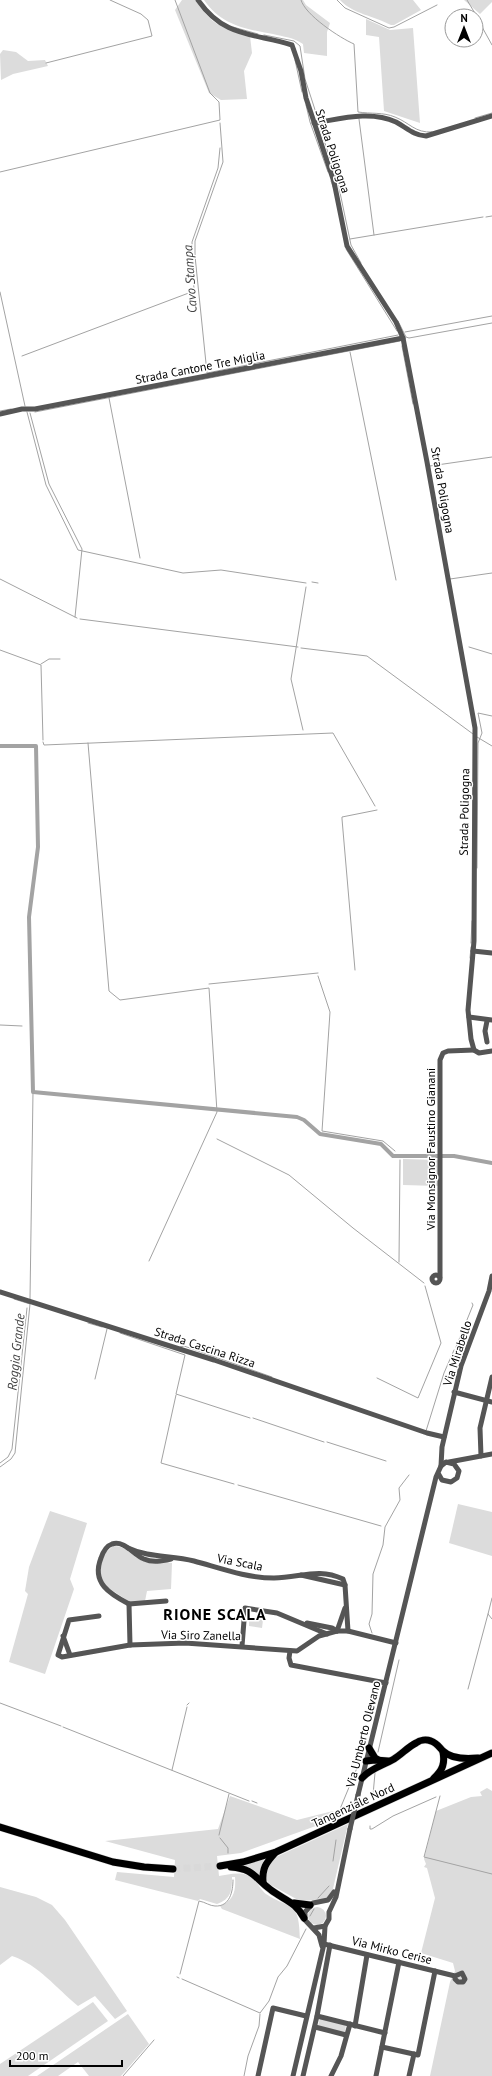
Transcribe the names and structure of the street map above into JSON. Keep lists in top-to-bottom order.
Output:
{
  "streets": {
    "highway": ["Tangenziale Nord"],
    "street": [
      "Strada Poligogna",
      "Strada Cantone Tre Miglia",
      "Via Monsignor Faustino Gianani",
      "Strada Cascina Rizza",
      "Via Mirabello",
      "Via Scala",
      "Via Siro Zanella",
      "Via Umberto Olevano",
      "Via Mirko Cerise"
    ]
  },
  "crossings": [
    ["Strada Poligogna", "Strada Cantone Tre Miglia"],
    ["Strada Poligogna", "Via Monsignor Faustino Gianani"],
    ["Strada Cascina Rizza", "Via Mirabello"],
    ["Via Umberto Olevano", "Via Mirko Cerise"]
  ],
  "districts": ["RIONE SCALA"],
  "water": ["Cavo Stampa", "Roggia Grande"],
  "scale_bar": "200 m",
  "north": "top"
}
